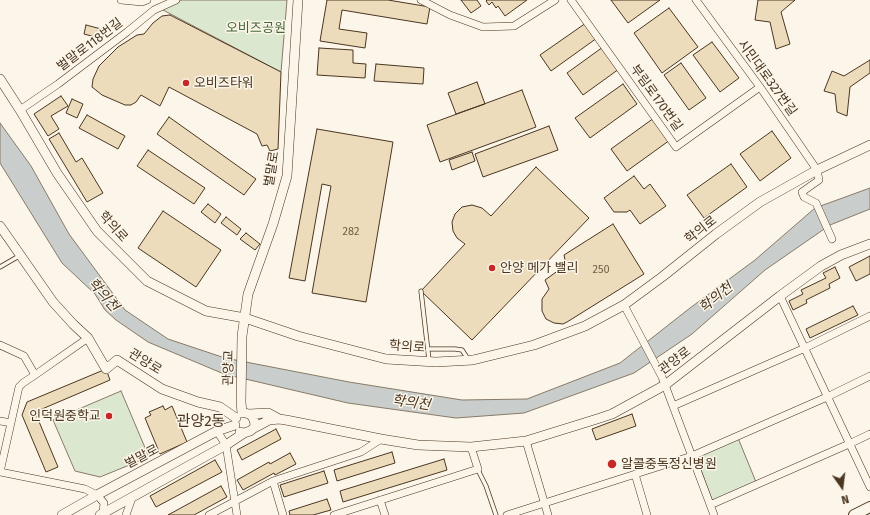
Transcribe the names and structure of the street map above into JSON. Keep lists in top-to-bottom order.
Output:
{
  "streets": {
    "street": [
      "벌말로118번길",
      "시민대로327번길",
      "부림로170번길",
      "벌말로",
      "학의로",
      "관양로",
      "관양교"
    ]
  },
  "crossings": [
    ["벌말로118번길", "학의로"],
    ["시민대로327번길", "부림로170번길"],
    ["시민대로327번길", "학의로"],
    ["벌말로", "학의로"],
    ["벌말로", "관양로"],
    ["벌말로", "관양교"],
    ["관양로", "관양교"]
  ],
  "districts": ["관양2동"],
  "water": ["학의천"],
  "parks": ["오비즈공원"],
  "places": [
    "오비즈타워",
    "안양 메가 밸리",
    "인덕원중학교",
    "알콜중독정신병원"
  ],
  "house_numbers": ["282", "250"],
  "north": "bottom"
}
